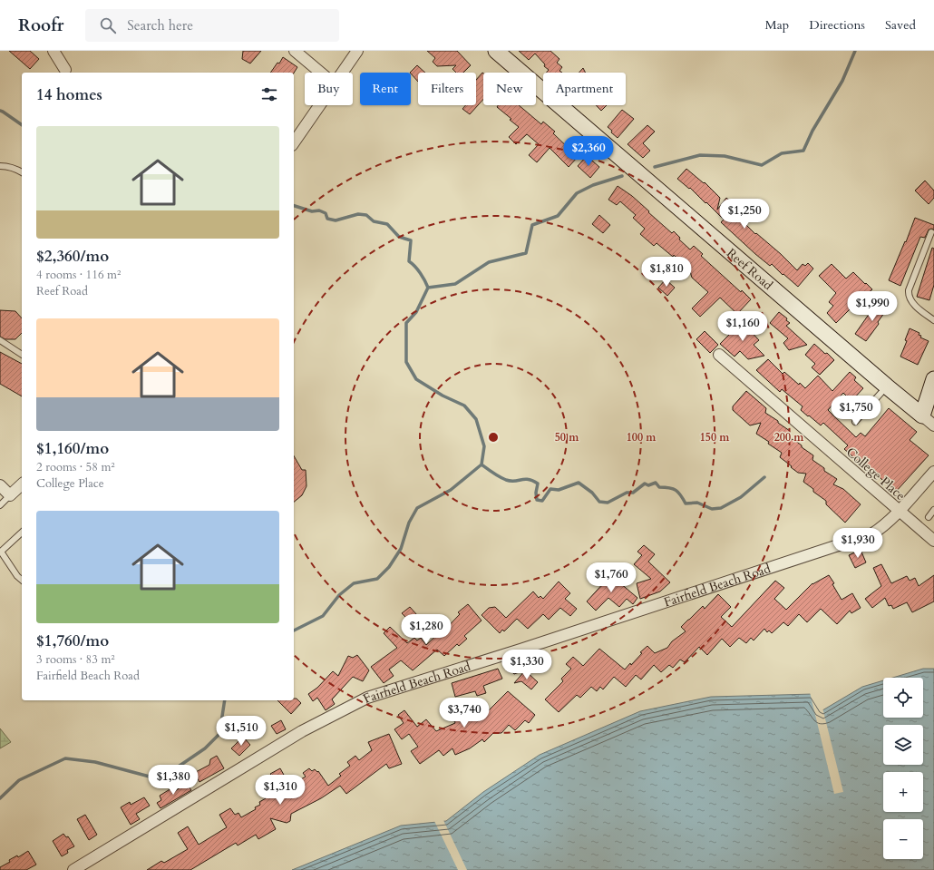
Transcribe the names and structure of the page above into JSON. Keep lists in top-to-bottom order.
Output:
{
  "streets": {
    "street": ["Reef Road", "College Place", "Fairfield Beach Road"]
  },
  "crossings": [
    ["College Place", "Fairfield Beach Road"]
  ],
  "page": {
    "header": "Roofr",
    "search": "Search here",
    "nav": ["Map", "Directions", "Saved"],
    "chip": [
      "Buy",
      "Rent",
      "Filters",
      "New",
      "Apartment"
    ],
    "heading": "14 homes",
    "list": [
      {
        "name": "$2,360/mo",
        "note": "4 rooms · 116 m² · Reef Road"
      },
      {
        "name": "$1,160/mo",
        "note": "2 rooms · 58 m² · College Place"
      },
      {
        "name": "$1,760/mo",
        "note": "3 rooms · 83 m² · Fairfield Beach Road"
      }
    ],
    "price": [
      "$2,360",
      "$1,250",
      "$1,810",
      "$1,990",
      "$1,160",
      "$1,750",
      "$1,930",
      "$1,760",
      "$1,280",
      "$1,330",
      "$3,740",
      "$1,510",
      "$1,380",
      "$1,310"
    ],
    "map_buttons": ["+", "−"]
  },
  "rings": [
    "50 m",
    "100 m",
    "150 m",
    "200 m"
  ]
}
